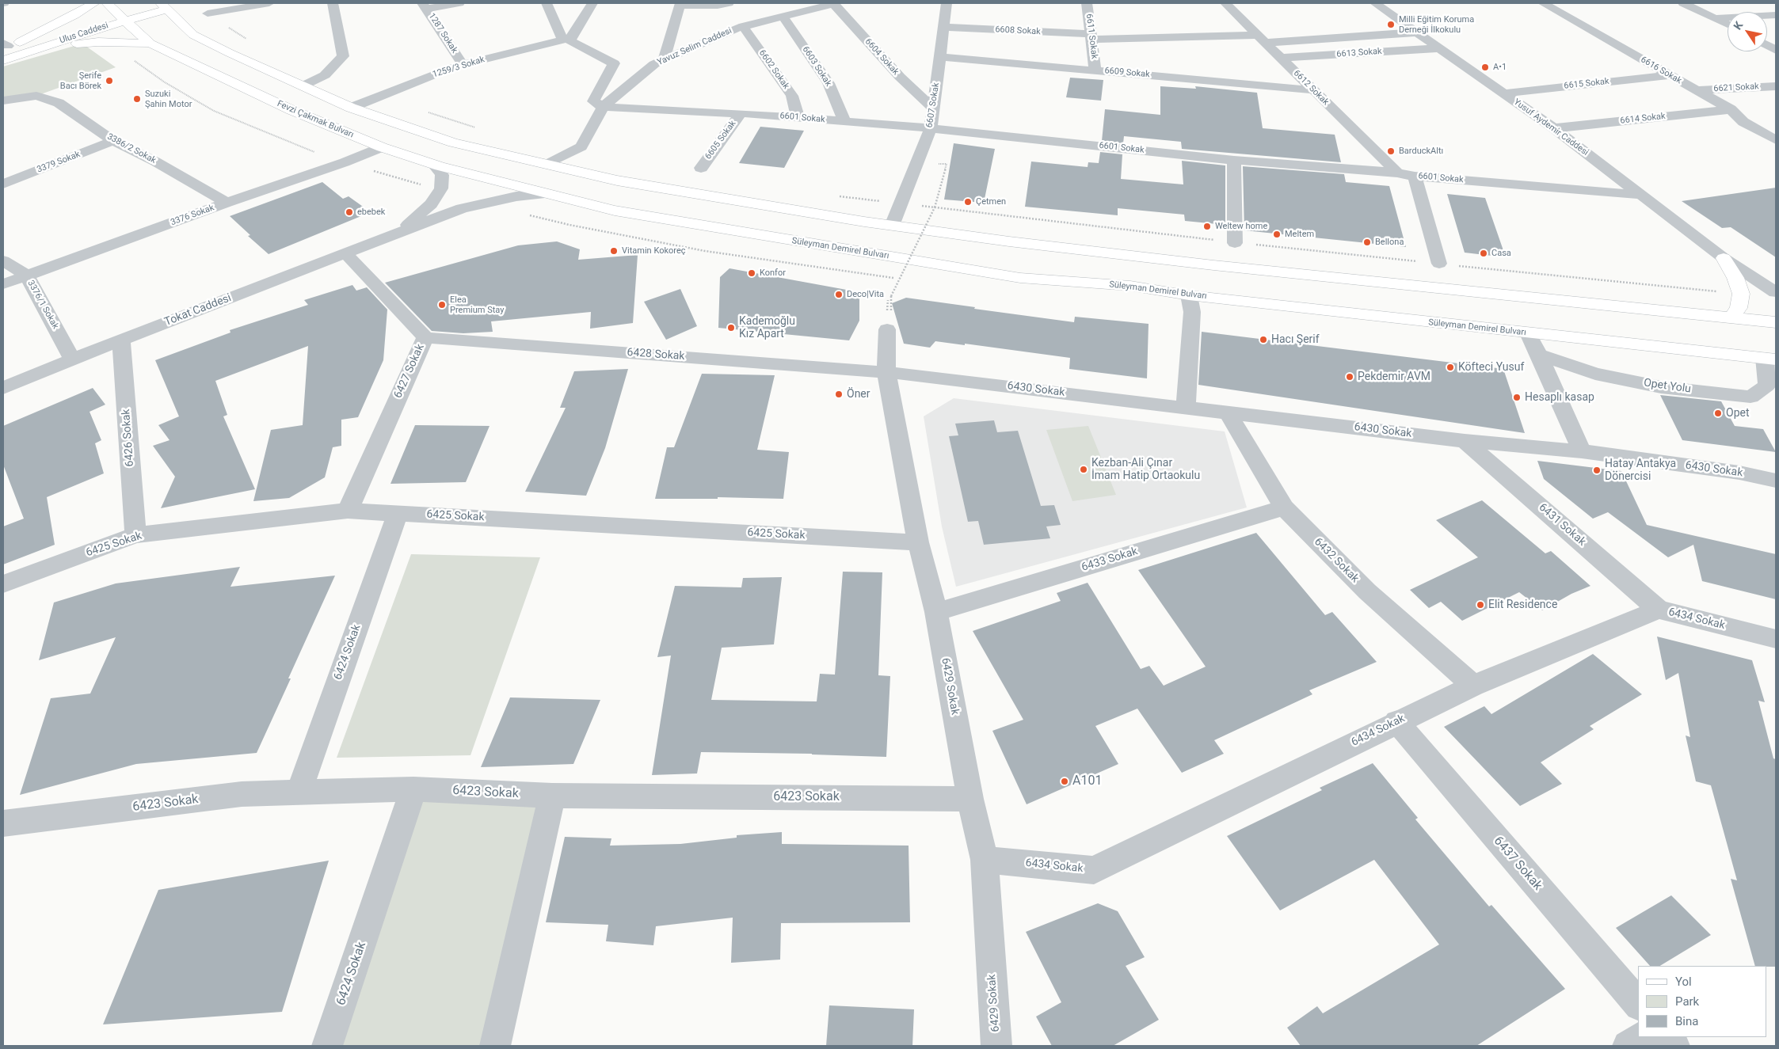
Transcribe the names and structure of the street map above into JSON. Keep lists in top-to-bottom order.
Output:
{
  "streets": {
    "main road": ["Ulus Caddesi", "Fevzi Çakmak Bulvarı", "Süleyman Demirel Bulvarı"],
    "street": [
      "6608 Sokak",
      "1287 Sokak",
      "6611 Sokak",
      "Yavuz Selim Caddesi",
      "6613 Sokak",
      "6604 Sokak",
      "6603 Sokak",
      "1259/3 Sokak",
      "6602 Sokak",
      "6616 Sokak",
      "6609 Sokak",
      "6615 Sokak",
      "6612 Sokak",
      "6621 Sokak",
      "6607 Sokak",
      "6601 Sokak",
      "6614 Sokak",
      "Yusuf Aydemir Caddesi",
      "6605 Sokak",
      "3386/2 Sokak",
      "3379 Sokak",
      "3376 Sokak",
      "3376/1 Sokak",
      "Tokat Caddesi",
      "6428 Sokak",
      "6427 Sokak",
      "Opet Yolu",
      "6430 Sokak",
      "6426 Sokak",
      "6425 Sokak",
      "6431 Sokak",
      "6433 Sokak",
      "6432 Sokak",
      "6434 Sokak",
      "6424 Sokak",
      "6429 Sokak",
      "6423 Sokak",
      "6437 Sokak"
    ]
  },
  "crossings": [
    ["6608 Sokak", "6611 Sokak"],
    ["6608 Sokak", "6613 Sokak"],
    ["6608 Sokak", "6612 Sokak"],
    ["6608 Sokak", "6607 Sokak"],
    ["Ulus Caddesi", "Fevzi Çakmak Bulvarı"],
    ["1287 Sokak", "1259/3 Sokak"],
    ["6611 Sokak", "6609 Sokak"],
    ["Yavuz Selim Caddesi", "6604 Sokak"],
    ["Yavuz Selim Caddesi", "6603 Sokak"],
    ["Yavuz Selim Caddesi", "6602 Sokak"],
    ["Yavuz Selim Caddesi", "6601 Sokak"],
    ["6613 Sokak", "6612 Sokak"],
    ["6613 Sokak", "Yusuf Aydemir Caddesi"],
    ["6604 Sokak", "6607 Sokak"],
    ["6603 Sokak", "6601 Sokak"],
    ["6602 Sokak", "6601 Sokak"],
    ["6616 Sokak", "6615 Sokak"],
    ["6616 Sokak", "6621 Sokak"],
    ["6616 Sokak", "6614 Sokak"],
    ["6609 Sokak", "6612 Sokak"],
    ["6609 Sokak", "6607 Sokak"],
    ["6615 Sokak", "Yusuf Aydemir Caddesi"],
    ["6612 Sokak", "6601 Sokak"],
    ["6607 Sokak", "6601 Sokak"],
    ["6601 Sokak", "Yusuf Aydemir Caddesi"],
    ["6601 Sokak", "6605 Sokak"],
    ["6614 Sokak", "Yusuf Aydemir Caddesi"],
    ["Fevzi Çakmak Bulvarı", "3376 Sokak"],
    ["Fevzi Çakmak Bulvarı", "Süleyman Demirel Bulvarı"],
    ["Fevzi Çakmak Bulvarı", "Tokat Caddesi"],
    ["3386/2 Sokak", "3379 Sokak"],
    ["3386/2 Sokak", "3376 Sokak"],
    ["3376 Sokak", "3376/1 Sokak"],
    ["Süleyman Demirel Bulvarı", "Tokat Caddesi"],
    ["Süleyman Demirel Bulvarı", "Opet Yolu"],
    ["3376/1 Sokak", "Tokat Caddesi"],
    ["Tokat Caddesi", "6427 Sokak"],
    ["Tokat Caddesi", "6426 Sokak"],
    ["6428 Sokak", "6427 Sokak"],
    ["6428 Sokak", "6430 Sokak"],
    ["6428 Sokak", "6429 Sokak"],
    ["6427 Sokak", "6425 Sokak"],
    ["6430 Sokak", "6431 Sokak"],
    ["6430 Sokak", "6432 Sokak"],
    ["6430 Sokak", "6429 Sokak"],
    ["6426 Sokak", "6425 Sokak"],
    ["6425 Sokak", "6424 Sokak"],
    ["6425 Sokak", "6429 Sokak"],
    ["6431 Sokak", "6434 Sokak"],
    ["6433 Sokak", "6432 Sokak"],
    ["6433 Sokak", "6429 Sokak"],
    ["6432 Sokak", "6434 Sokak"],
    ["6434 Sokak", "6429 Sokak"],
    ["6434 Sokak", "6437 Sokak"],
    ["6424 Sokak", "6423 Sokak"],
    ["6429 Sokak", "6423 Sokak"]
  ],
  "places": [
    "Milli Eğitim Koruma Derneği İlkokulu",
    "A•1",
    "Şerife Bacı Börek",
    "Suzuki Şahin Motor",
    "BarduckAltı",
    "Çetmen",
    "ebebek",
    "Weltew home",
    "Meltem",
    "Bellona",
    "Vitamin Kokoreç",
    "Casa",
    "Konfor",
    "Deco|Vita",
    "Elea Premium Stay",
    "Kademoğlu Kız Apart",
    "Hacı Şerif",
    "Köfteci Yusuf",
    "Pekdemir AVM",
    "Öner",
    "Hesaplı kasap",
    "Opet",
    "Kezban-Ali Çınar İmam Hatip Ortaokulu",
    "Hatay Antakya Dönercisi",
    "Elit Residence",
    "A101"
  ],
  "legend": ["Yol", "Park", "Bina"],
  "north": "top left"
}
